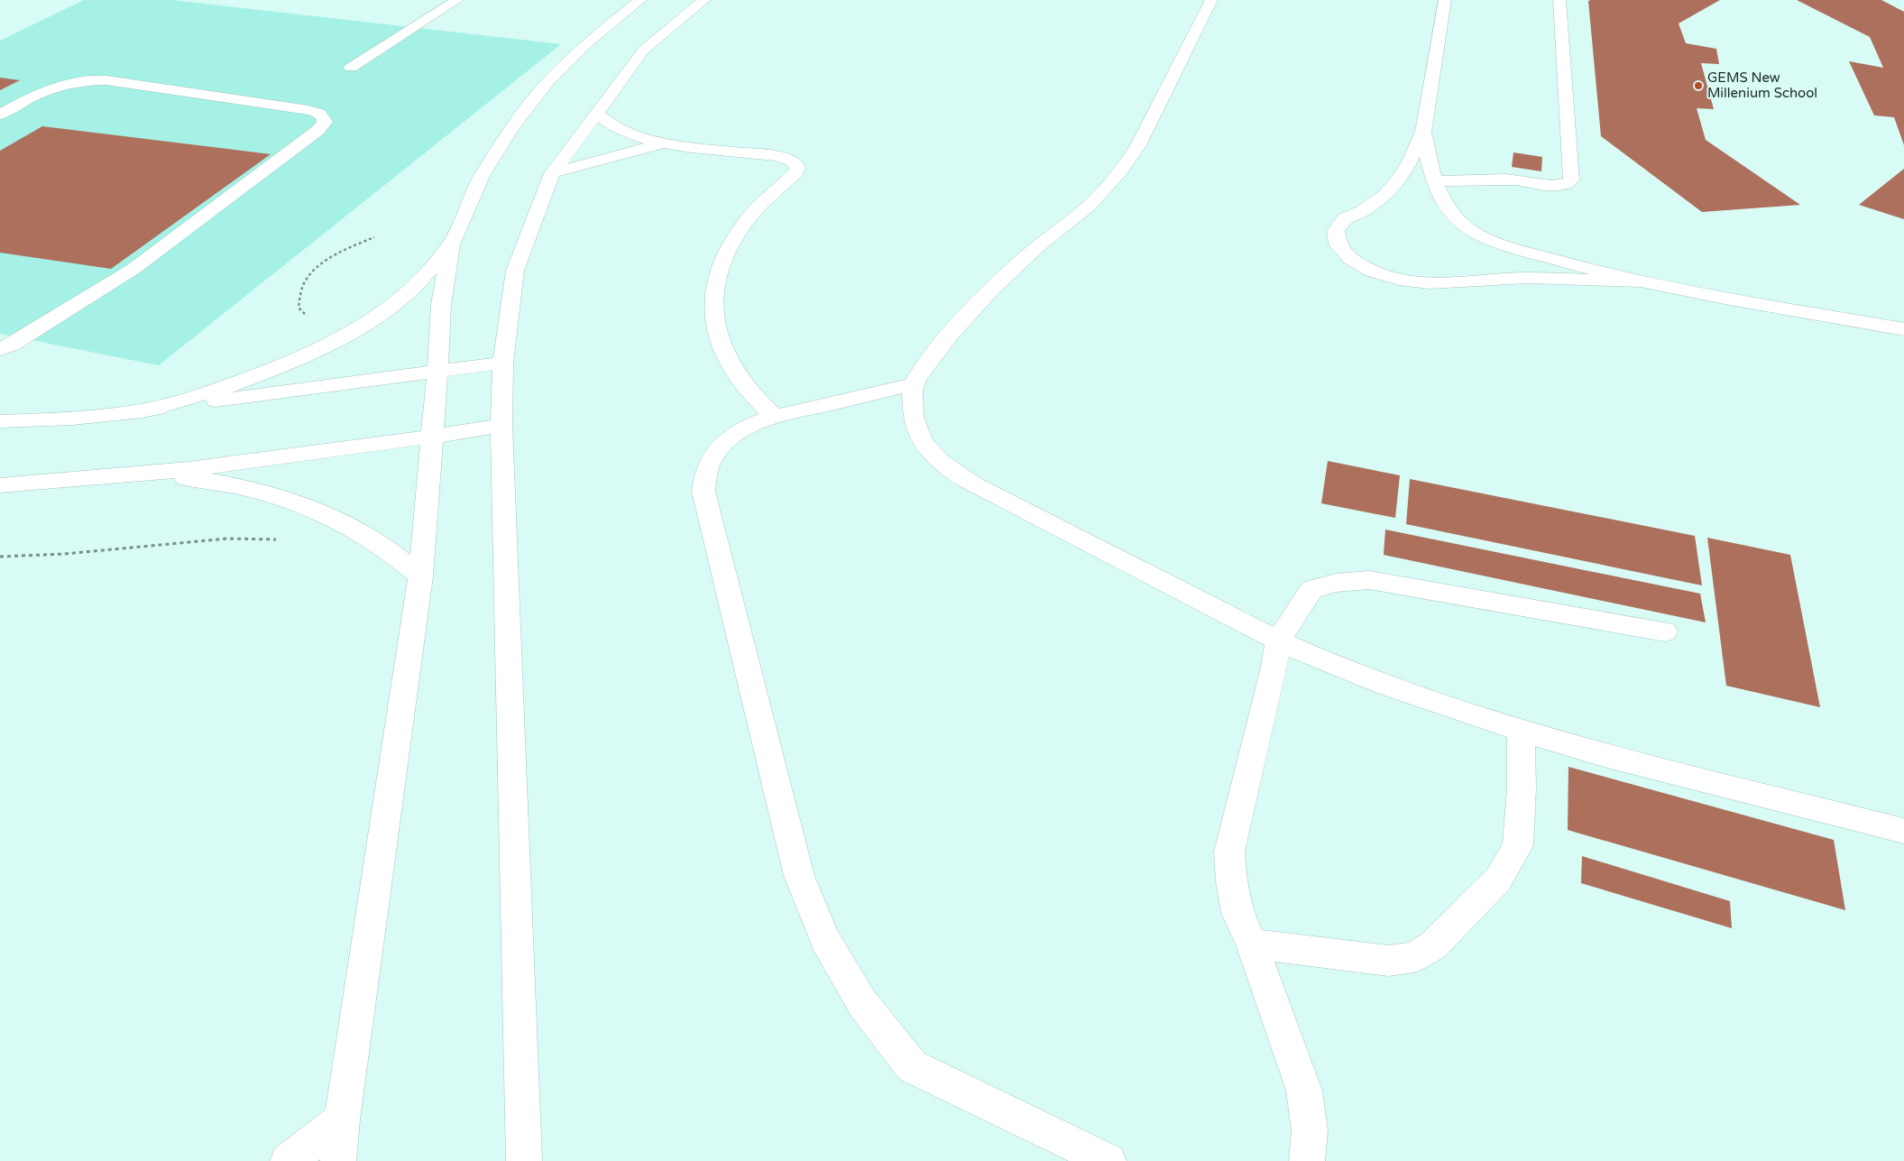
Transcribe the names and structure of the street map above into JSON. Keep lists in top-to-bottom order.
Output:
{
  "places": ["GEMS New Millenium School"]
}
